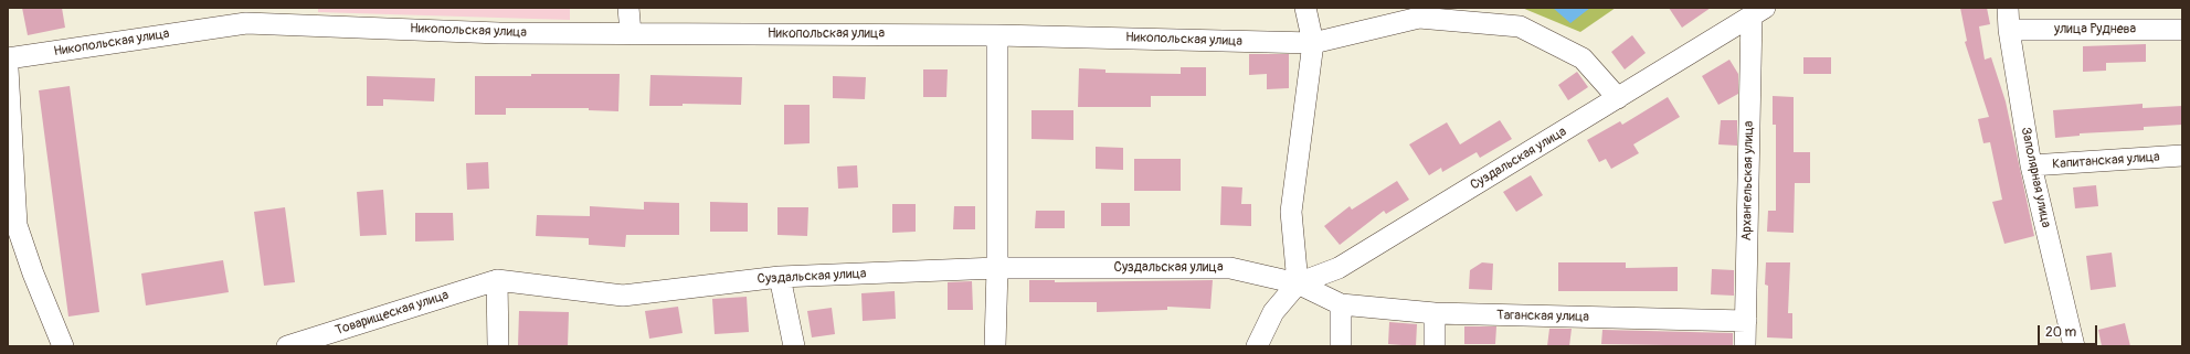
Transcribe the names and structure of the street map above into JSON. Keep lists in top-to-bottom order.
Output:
{
  "streets": {
    "street": [
      "улица Руднева",
      "Никопольская улица",
      "Суздальская улица",
      "Капитанская улица",
      "Заполярная улица",
      "Архангельская улица",
      "Товарищеская улица",
      "Таганская улица"
    ]
  },
  "crossings": [
    ["улица Руднева", "Заполярная улица"],
    ["Никопольская улица", "Суздальская улица"],
    ["Суздальская улица", "Архангельская улица"],
    ["Суздальская улица", "Товарищеская улица"],
    ["Капитанская улица", "Заполярная улица"],
    ["Архангельская улица", "Таганская улица"]
  ],
  "scale_bar": "20 m"
}
